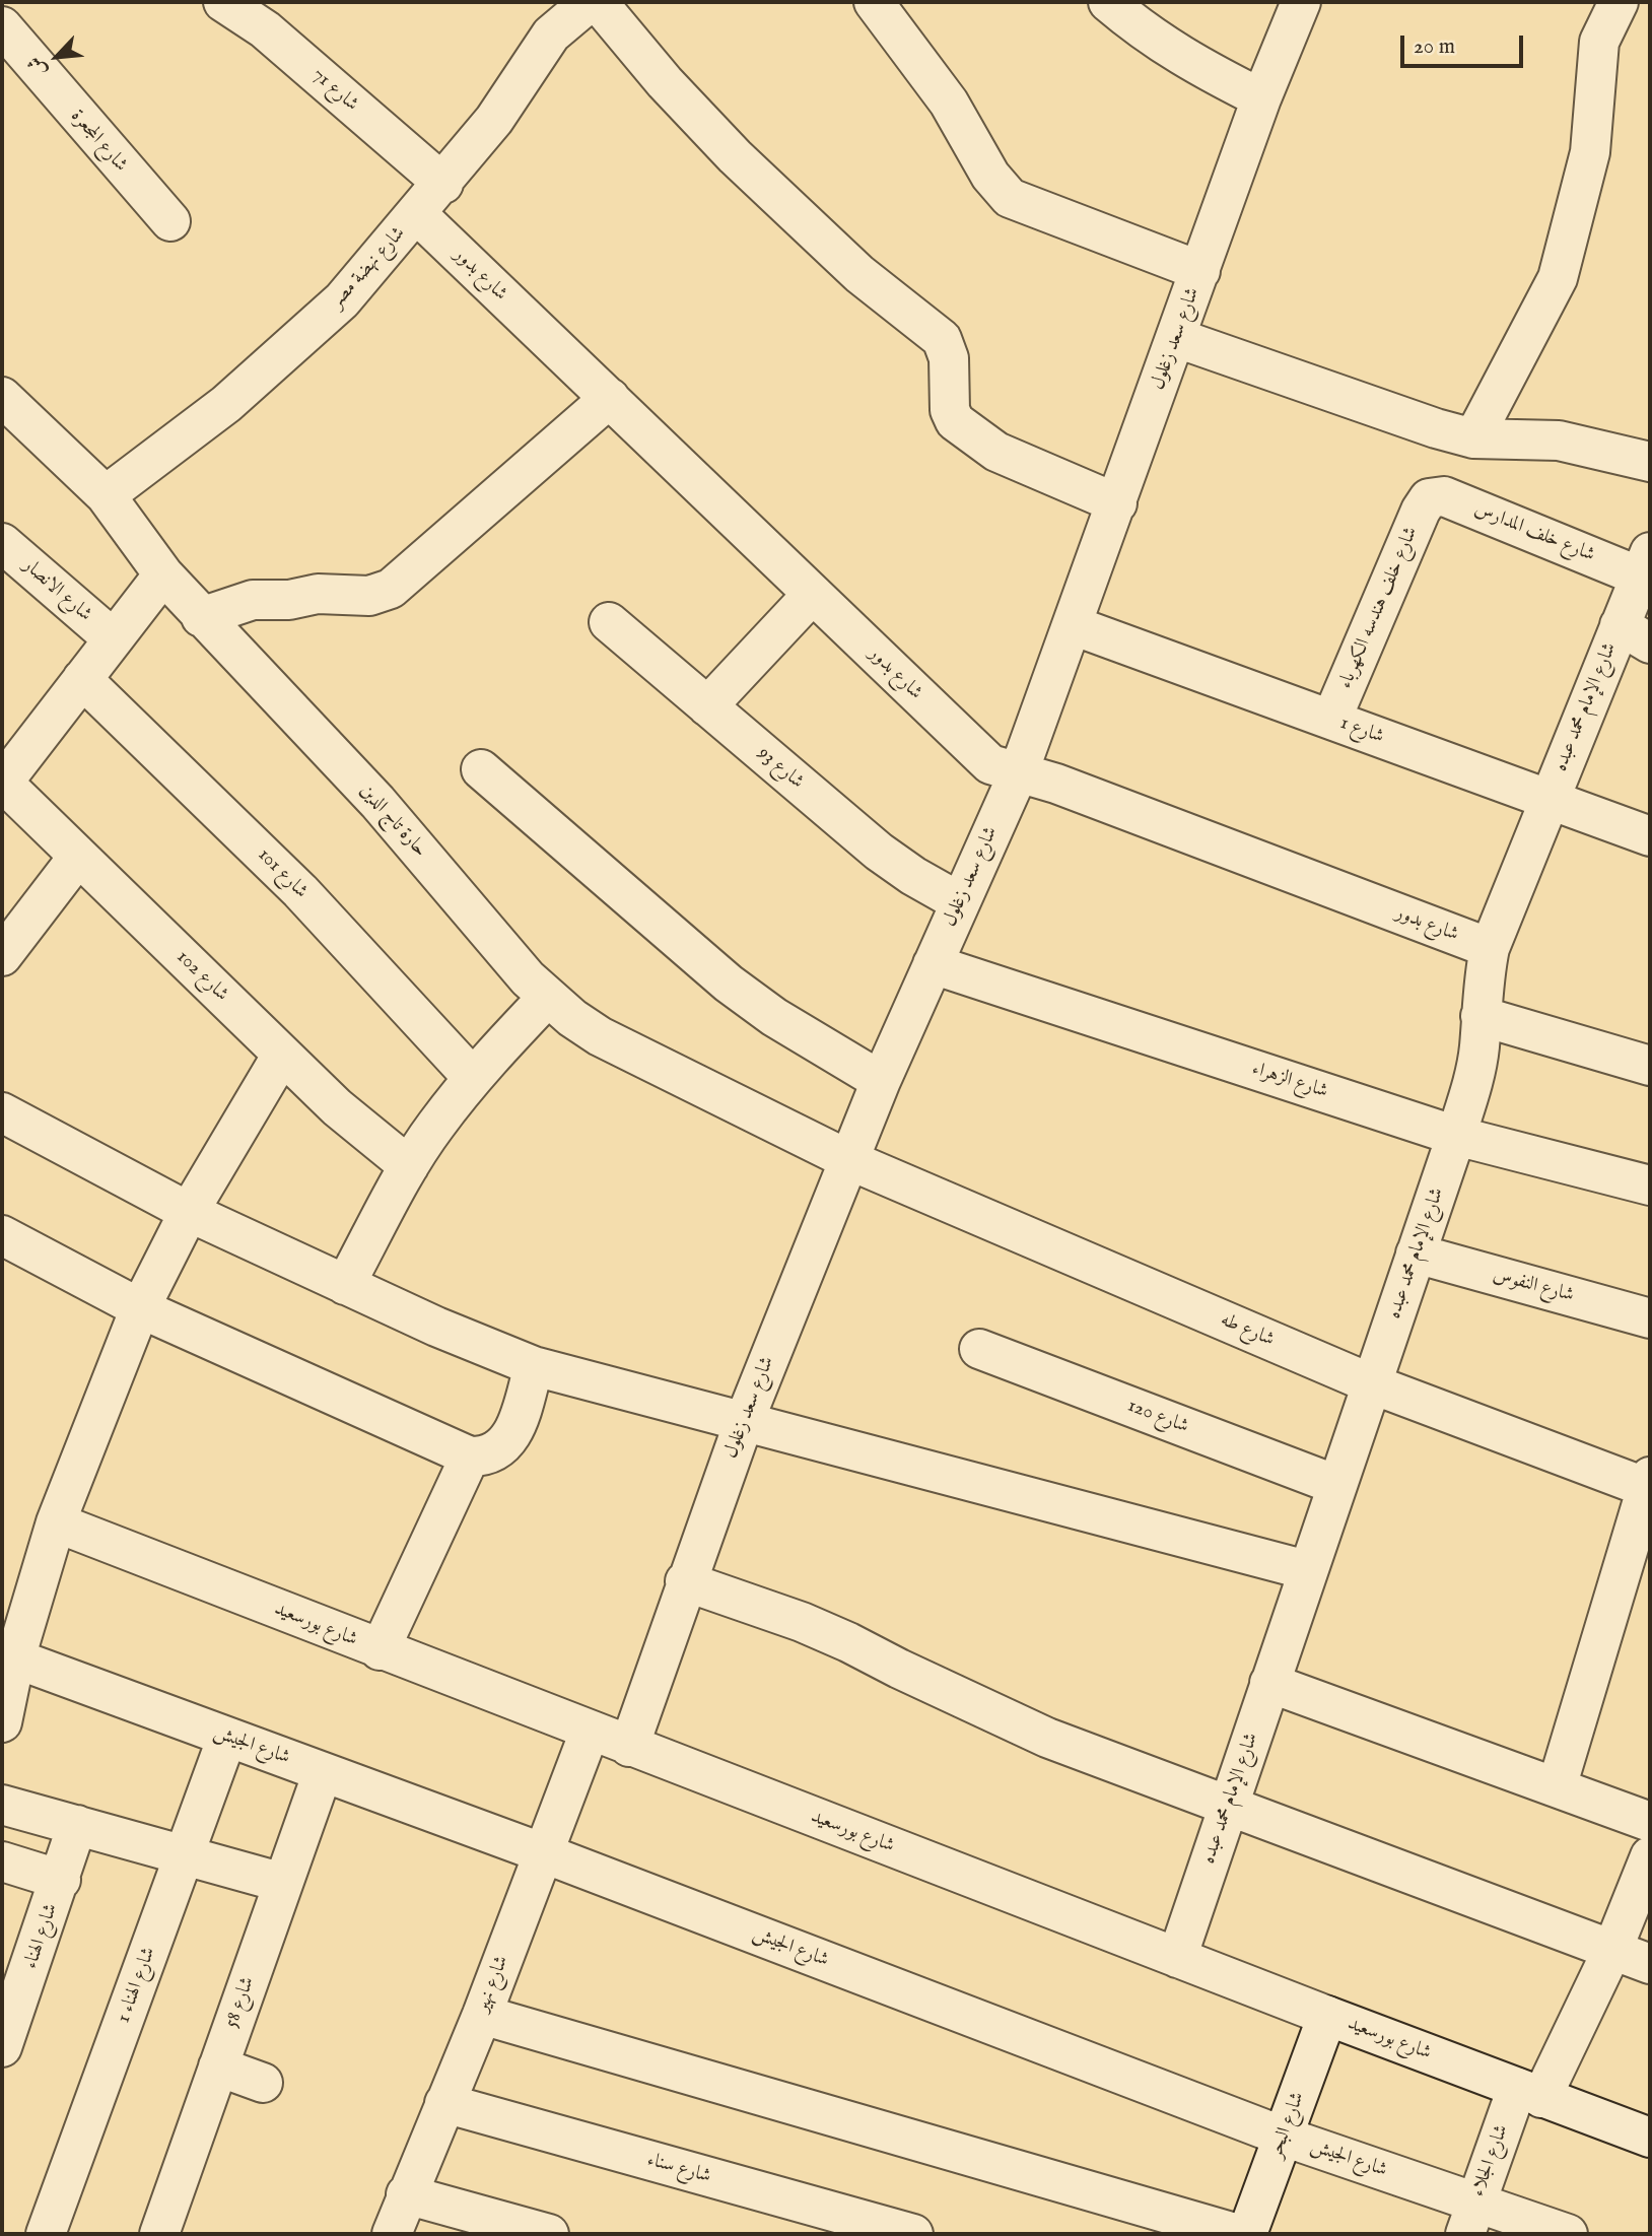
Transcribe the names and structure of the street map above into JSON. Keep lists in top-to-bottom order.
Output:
{
  "streets": {
    "street": [
      "شارع 71",
      "شارع المجعرة",
      "شارع نهضة مصر",
      "شارع بدور",
      "شارع سعد زغلول",
      "شارع خلف المدارس",
      "شارع الانصار",
      "شارع خلف هندسه الكهرباء",
      "شارع الإمام محمد عبده",
      "شارع 1",
      "شارع 93",
      "حارة تاج الدين",
      "شارع 101",
      "شارع 102",
      "شارع الزهراء",
      "شارع النفوس",
      "شارع طه",
      "شارع 120",
      "شارع بورسعيد",
      "شارع الجيش",
      "شارع الهناء",
      "شارع نهير",
      "شارع الهناء 1",
      "شارع 58",
      "شارع البحر",
      "شارع الجلاء",
      "شارع سناء"
    ]
  },
  "crossings": [
    ["شارع 71", "شارع نهضة مصر"],
    ["شارع نهضة مصر", "شارع بدور"],
    ["شارع نهضة مصر", "حارة تاج الدين"],
    ["شارع بدور", "شارع سعد زغلول"],
    ["شارع بدور", "شارع الإمام محمد عبده"],
    ["شارع سعد زغلول", "شارع 1"],
    ["شارع سعد زغلول", "شارع 93"],
    ["شارع سعد زغلول", "حارة تاج الدين"],
    ["شارع سعد زغلول", "شارع الزهراء"],
    ["شارع سعد زغلول", "شارع طه"],
    ["شارع سعد زغلول", "شارع بورسعيد"],
    ["شارع خلف المدارس", "شارع خلف هندسه الكهرباء"],
    ["شارع خلف المدارس", "شارع الإمام محمد عبده"],
    ["شارع خلف هندسه الكهرباء", "شارع 1"],
    ["شارع الإمام محمد عبده", "شارع 1"],
    ["شارع الإمام محمد عبده", "شارع الزهراء"],
    ["شارع الإمام محمد عبده", "شارع النفوس"],
    ["شارع الإمام محمد عبده", "شارع طه"],
    ["شارع الإمام محمد عبده", "شارع 120"],
    ["شارع الإمام محمد عبده", "شارع بورسعيد"],
    ["حارة تاج الدين", "شارع طه"],
    ["شارع بورسعيد", "شارع نهير"],
    ["شارع بورسعيد", "شارع البحر"],
    ["شارع بورسعيد", "شارع الجلاء"],
    ["شارع الجيش", "شارع نهير"],
    ["شارع الجيش", "شارع الهناء 1"],
    ["شارع الجيش", "شارع 58"],
    ["شارع الجيش", "شارع البحر"],
    ["شارع الجيش", "شارع الجلاء"],
    ["شارع نهير", "شارع سناء"]
  ],
  "scale_bar": "20 m",
  "north": "bottom left"
}
